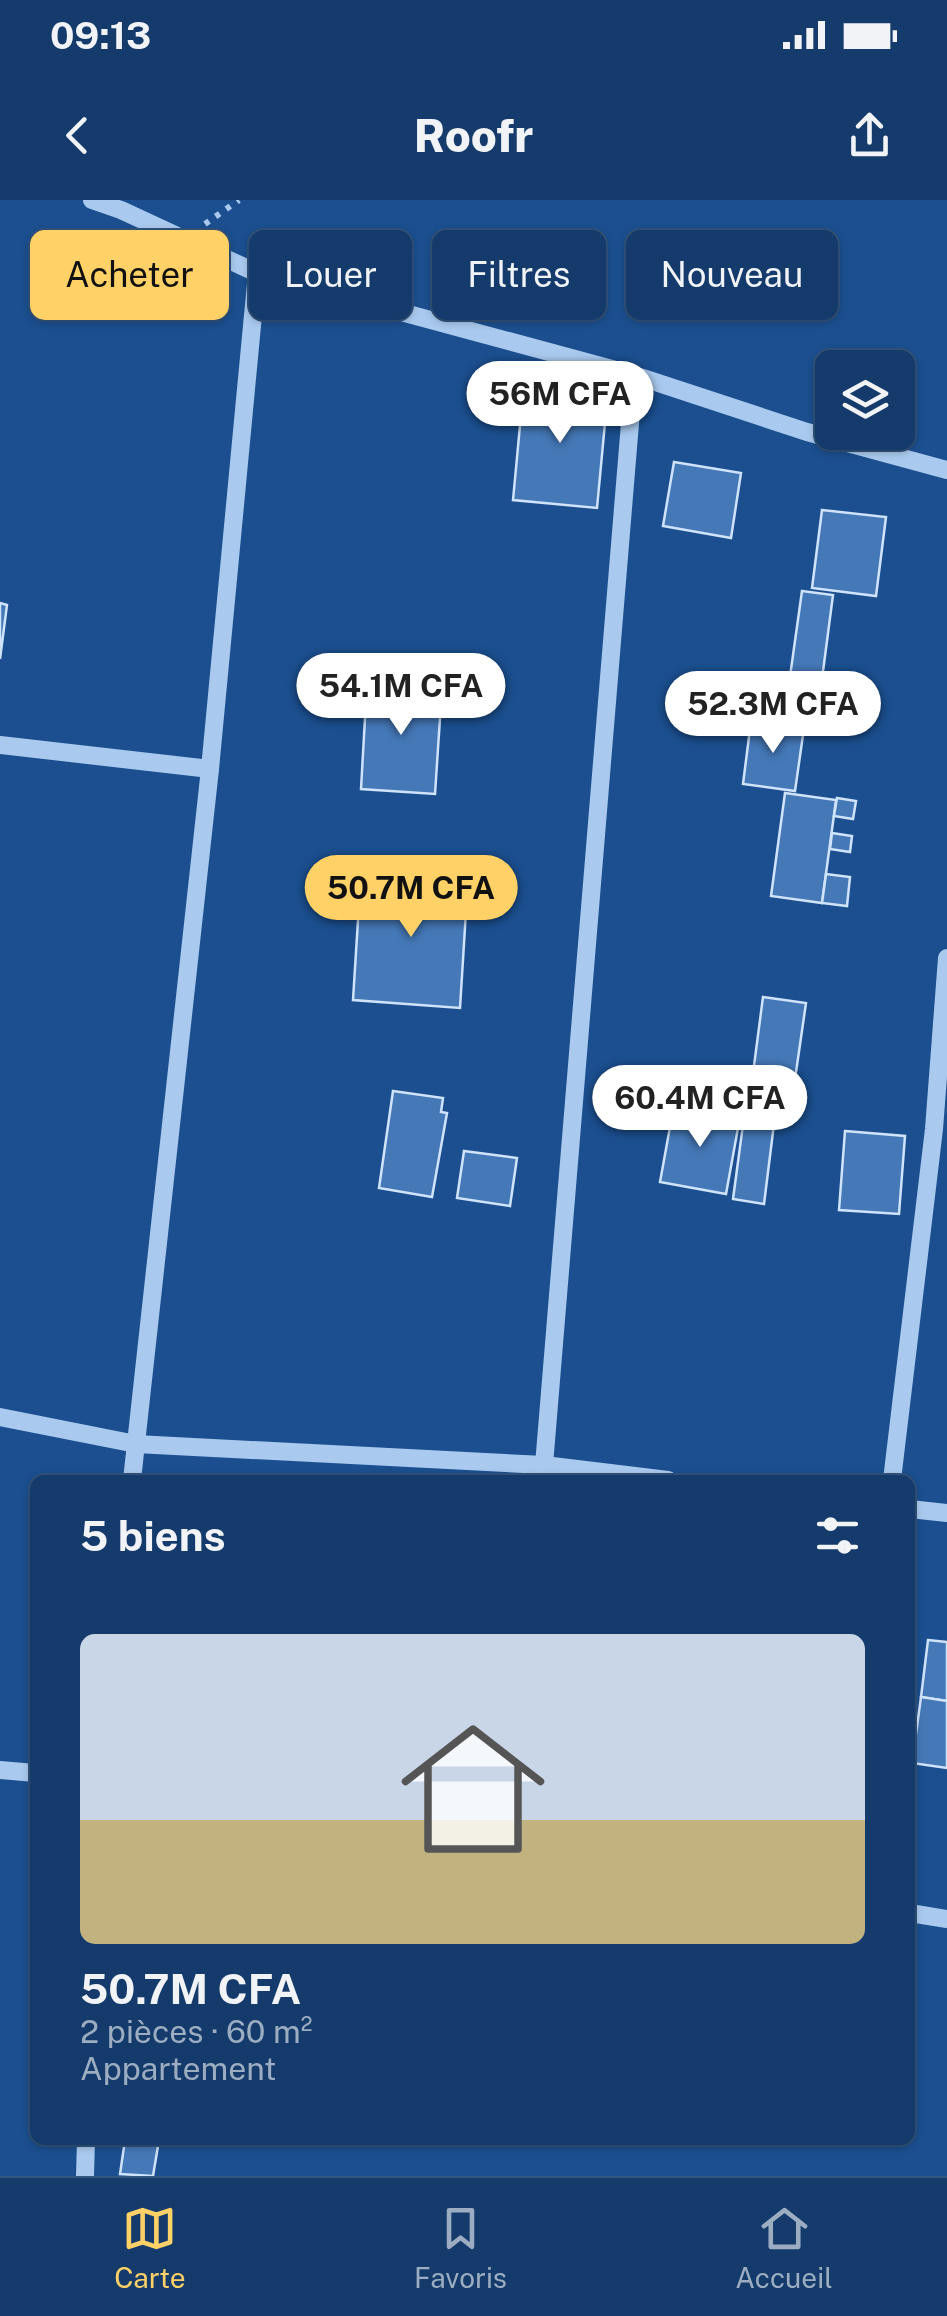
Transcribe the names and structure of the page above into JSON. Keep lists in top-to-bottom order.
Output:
{
  "page": {
    "status": "09:13",
    "header": "Roofr",
    "chip": [
      "Acheter",
      "Louer",
      "Filtres",
      "Nouveau"
    ],
    "price": [
      "56M CFA",
      "54.1M CFA",
      "52.3M CFA",
      "50.7M CFA",
      "60.4M CFA"
    ],
    "heading": "5 biens",
    "list": [
      {
        "name": "50.7M CFA",
        "note": "2 pièces · 60 m² · Appartement"
      }
    ],
    "tabs": ["Carte", "Favoris", "Accueil"]
  }
}
